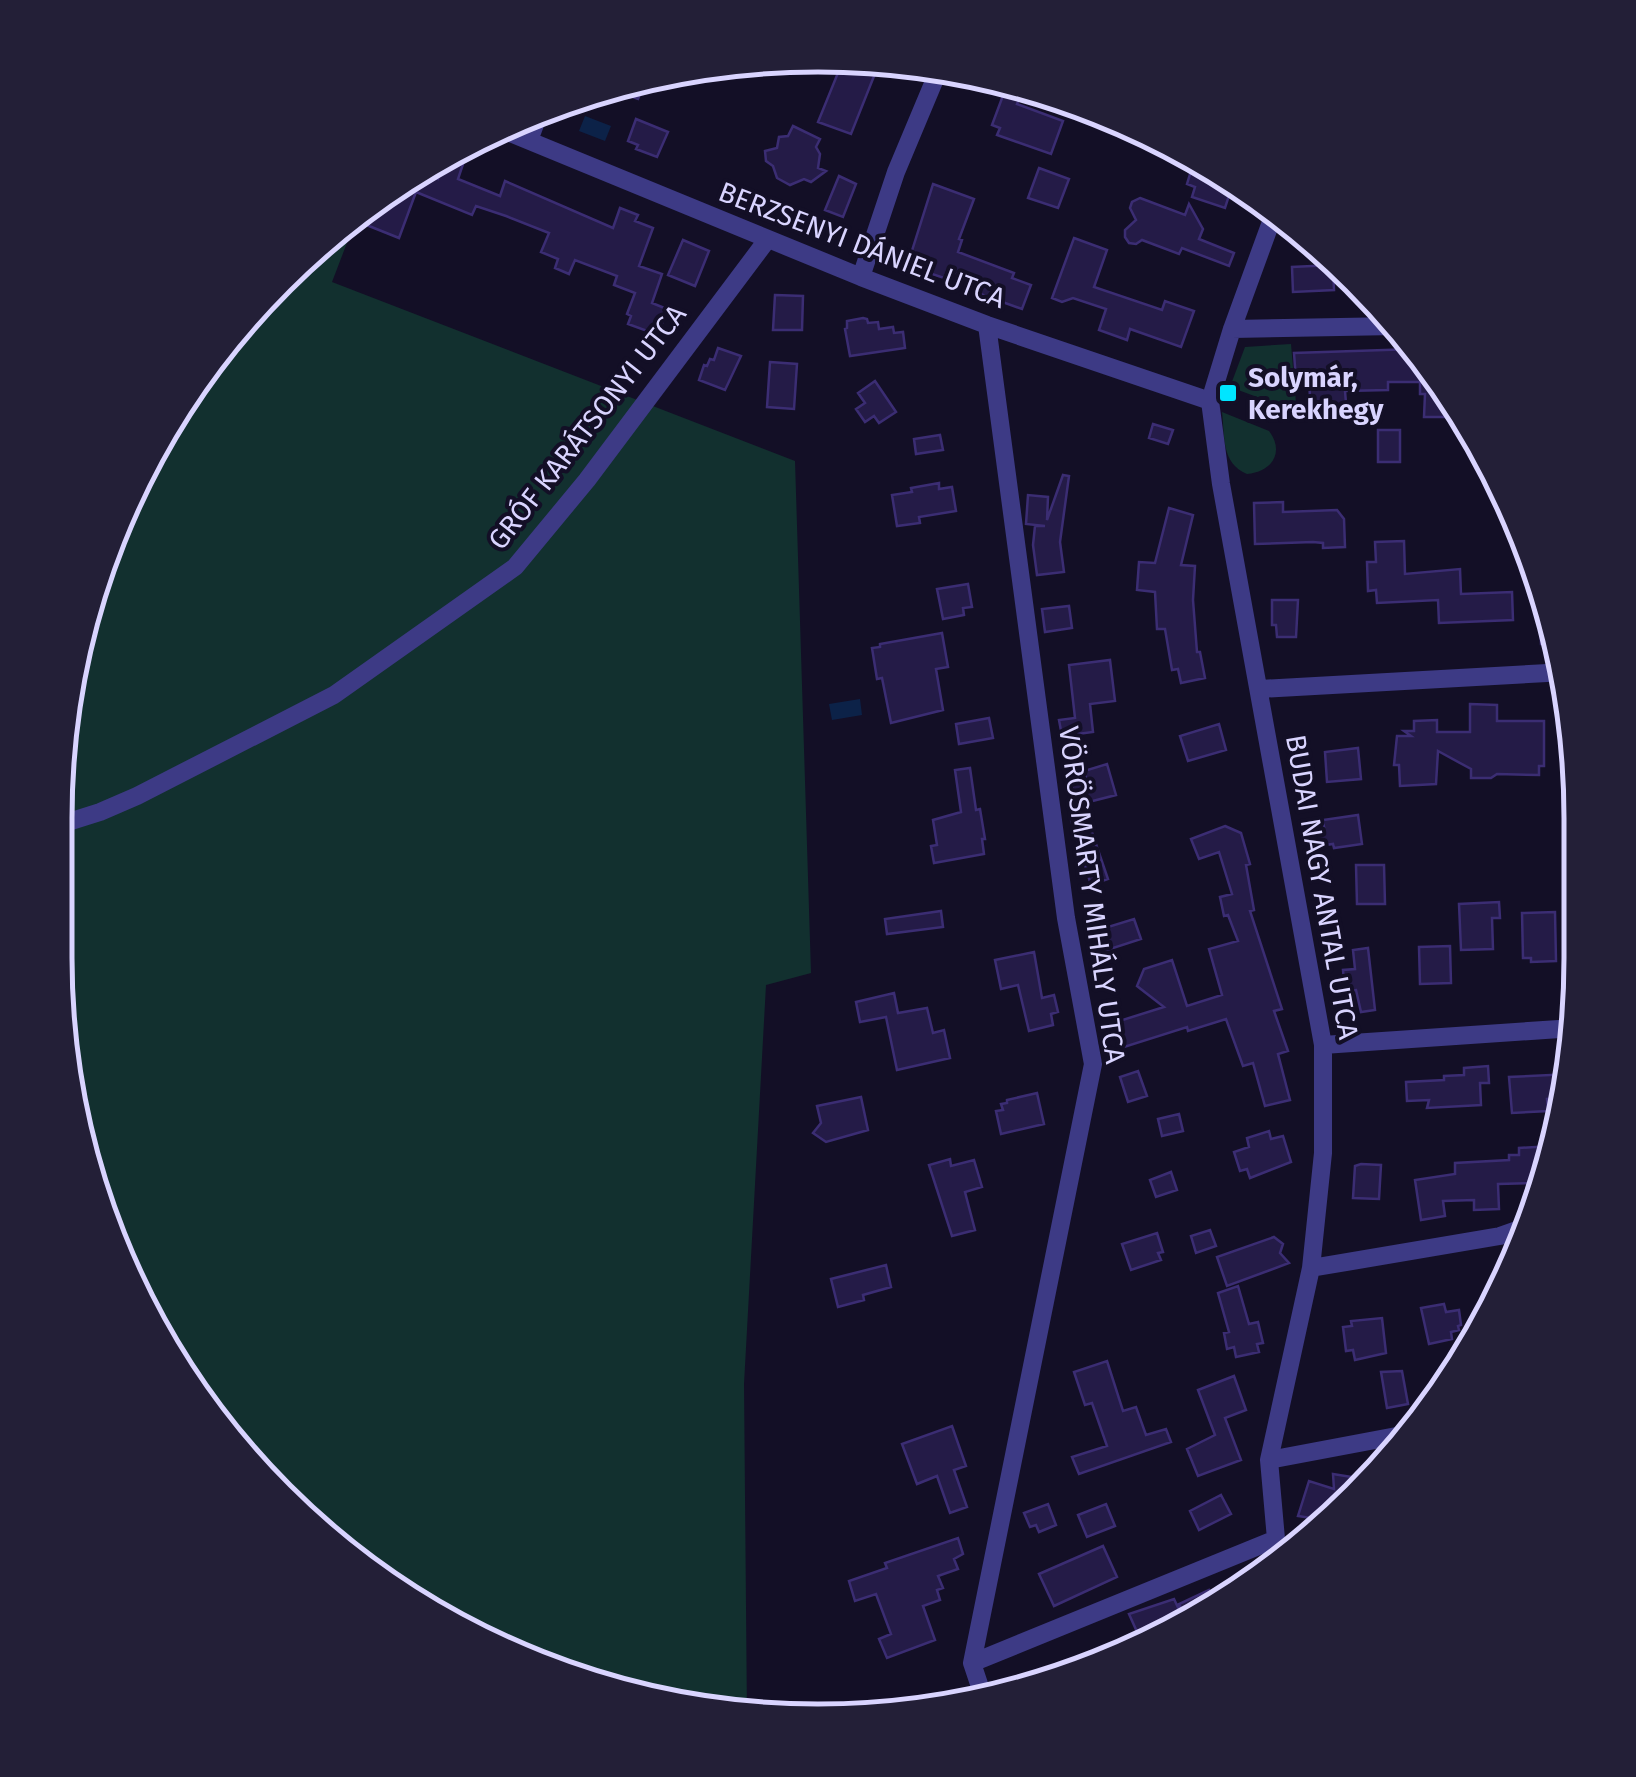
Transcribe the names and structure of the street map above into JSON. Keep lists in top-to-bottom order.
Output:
{
  "streets": {
    "street": [
      "BERZSENYI DÁNIEL UTCA",
      "GRÓF KARÁTSONYI UTCA",
      "BUDAI NAGY ANTAL UTCA",
      "VÖRÖSMARTY MIHÁLY UTCA"
    ]
  },
  "crossings": [
    ["BERZSENYI DÁNIEL UTCA", "GRÓF KARÁTSONYI UTCA"],
    ["BERZSENYI DÁNIEL UTCA", "BUDAI NAGY ANTAL UTCA"],
    ["BERZSENYI DÁNIEL UTCA", "VÖRÖSMARTY MIHÁLY UTCA"]
  ],
  "places": {
    "transit": ["Solymár, Kerekhegy"]
  }
}
